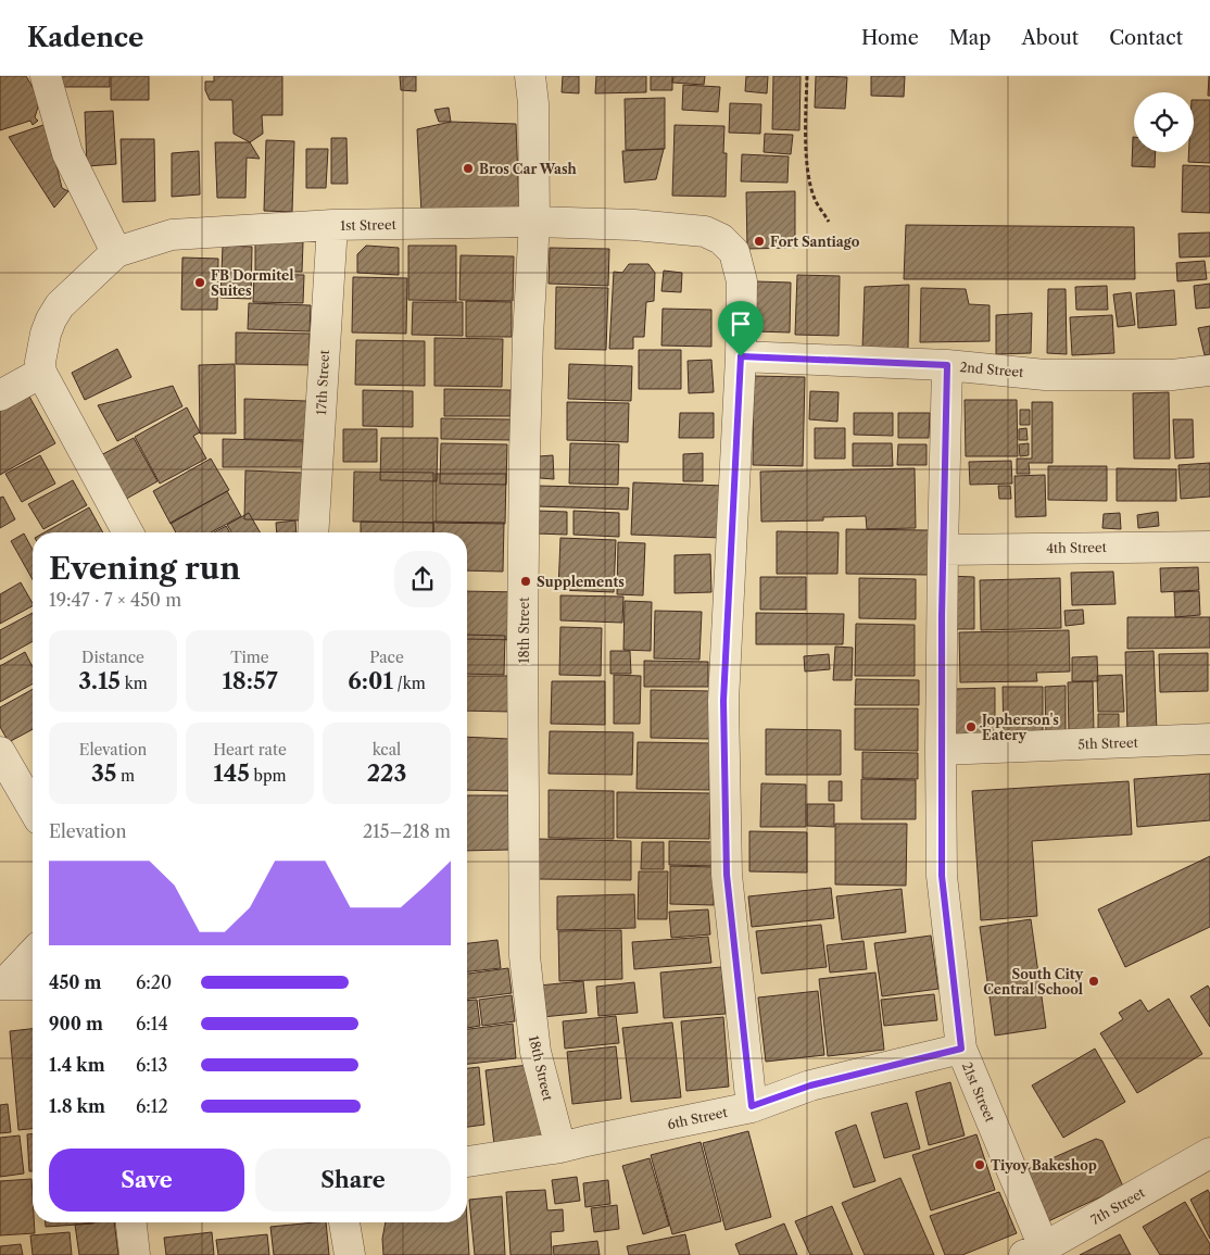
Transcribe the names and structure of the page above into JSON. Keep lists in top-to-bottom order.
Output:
{
  "streets": {
    "street": [
      "1st Street",
      "2nd Street",
      "17th Street",
      "4th Street",
      "18th Street",
      "5th Street",
      "21st Street",
      "6th Street",
      "7th Street"
    ]
  },
  "crossings": [
    ["1st Street", "2nd Street"],
    ["1st Street", "17th Street"],
    ["1st Street", "18th Street"],
    ["1st Street", "6th Street"],
    ["2nd Street", "21st Street"],
    ["4th Street", "21st Street"],
    ["18th Street", "6th Street"],
    ["5th Street", "21st Street"],
    ["21st Street", "6th Street"],
    ["21st Street", "7th Street"]
  ],
  "places": [
    "Bros Car Wash",
    "Fort Santiago",
    "FB Dormitel Suites",
    "Supplements",
    "Jopherson's Eatery",
    "South City Central School",
    "Tiyoy Bakeshop"
  ],
  "page": {
    "header": "Kadence",
    "nav": [
      "Home",
      "Map",
      "About",
      "Contact"
    ],
    "heading": ["Evening run", "19:47 · 7 × 450 m"],
    "stats": [
      ["Distance", "3.15 km"],
      ["Time", "18:57"],
      ["Pace", "6:01 /km"],
      ["Elevation", "35 m"],
      ["Heart rate", "145 bpm"],
      ["kcal", "223"]
    ],
    "chart": ["Elevation", "215–218 m"],
    "list": [
      {
        "name": "450 m",
        "note": "6:20"
      },
      {
        "name": "900 m",
        "note": "6:14"
      },
      {
        "name": "1.4 km",
        "note": "6:13"
      },
      {
        "name": "1.8 km",
        "note": "6:12"
      }
    ],
    "buttons": ["Save", "Share"]
  }
}
